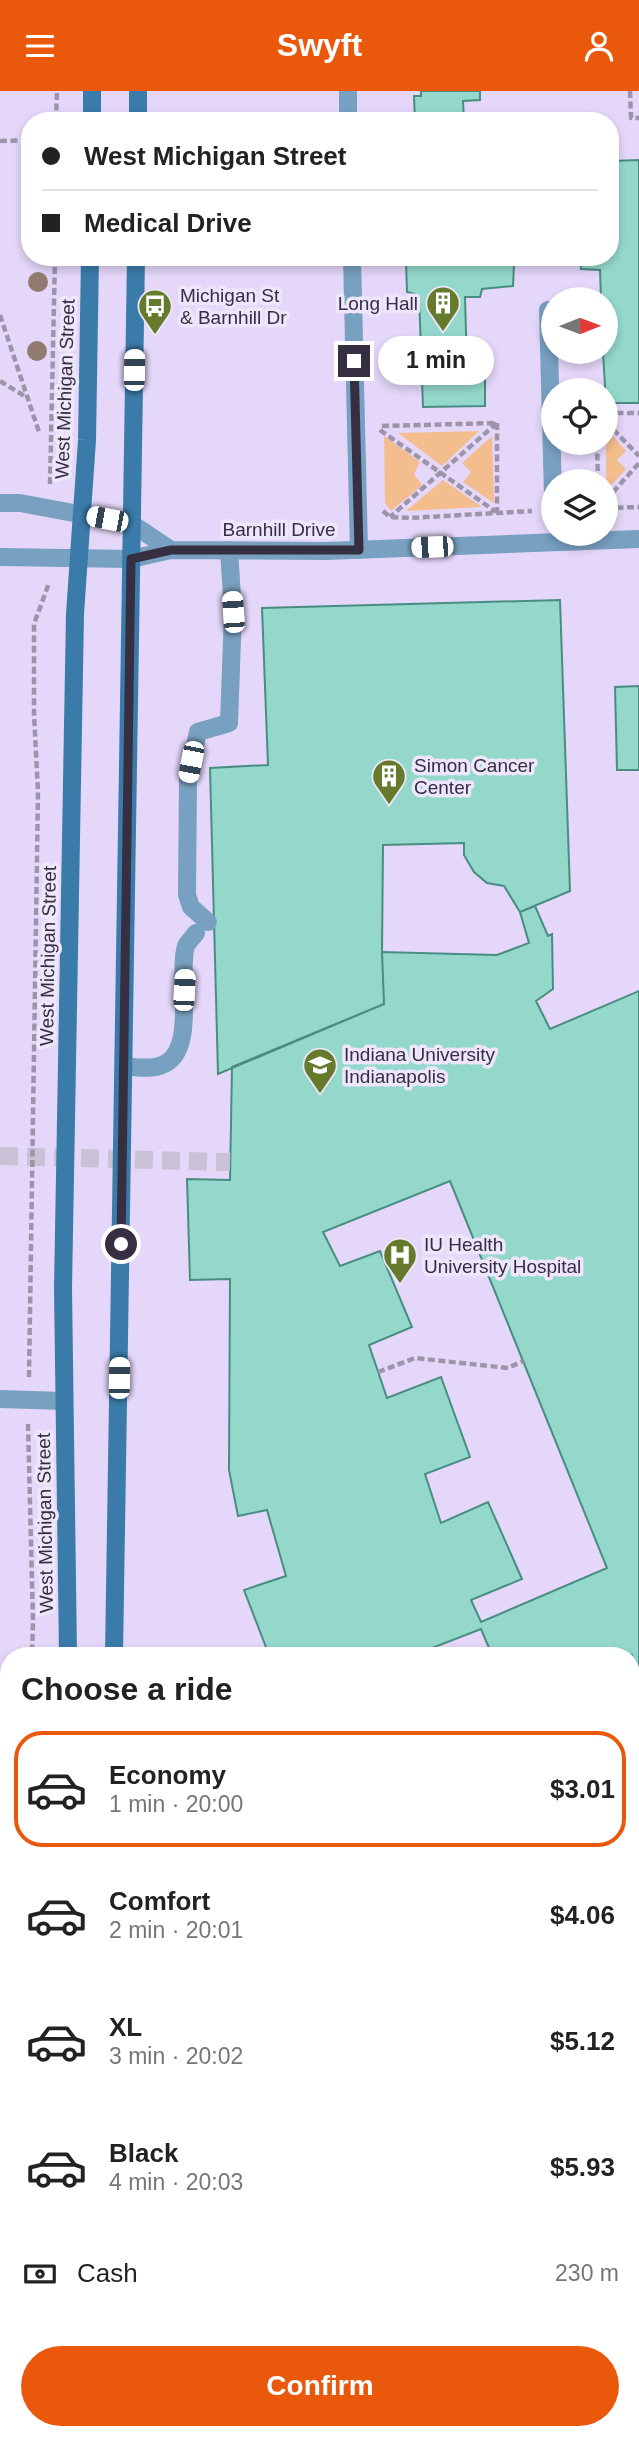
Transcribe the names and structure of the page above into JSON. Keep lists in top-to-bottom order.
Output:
{
  "streets": {
    "main road": ["West Michigan Street"],
    "street": ["Barnhill Drive"]
  },
  "crossings": [
    ["West Michigan Street", "Barnhill Drive"]
  ],
  "places": {
    "building": ["Long Hall", "Simon Cancer Center"],
    "bus stop": ["Michigan St & Barnhill Dr"],
    "school or university": ["Indiana University Indianapolis"],
    "hospital": ["IU Health University Hospital"]
  },
  "north": "right",
  "page": {
    "header": "Swyft",
    "banner": ["West Michigan Street", "Medical Drive"],
    "bubble": "1 min",
    "heading": "Choose a ride",
    "list": [
      {
        "name": "Economy",
        "note": "1 min · 20:00",
        "value": "$3.01"
      },
      {
        "name": "Comfort",
        "note": "2 min · 20:01",
        "value": "$4.06"
      },
      {
        "name": "XL",
        "note": "3 min · 20:02",
        "value": "$5.12"
      },
      {
        "name": "Black",
        "note": "4 min · 20:03",
        "value": "$5.93"
      }
    ],
    "pay": ["Cash", "230 m"],
    "buttons": "Confirm"
  }
}
